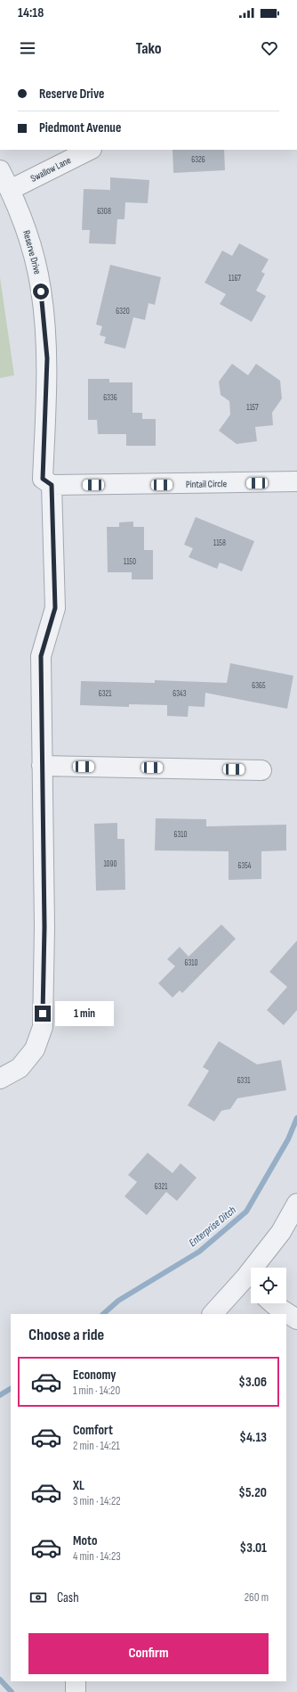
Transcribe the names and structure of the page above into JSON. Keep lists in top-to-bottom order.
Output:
{
  "streets": {
    "street": ["Swallow Lane", "Reserve Drive", "Pintail Circle"]
  },
  "crossings": [
    ["Swallow Lane", "Reserve Drive"],
    ["Reserve Drive", "Pintail Circle"]
  ],
  "water": ["Enterprise Ditch"],
  "house_numbers": [
    "6326",
    "6308",
    "1167",
    "6320",
    "6336",
    "1157",
    "1158",
    "1150",
    "6365",
    "6321",
    "6343",
    "6310",
    "1090",
    "6354",
    "6310",
    "6331",
    "6321"
  ],
  "page": {
    "status": "14:18",
    "header": "Tako",
    "banner": ["Reserve Drive", "Piedmont Avenue"],
    "bubble": "1 min",
    "heading": "Choose a ride",
    "list": [
      {
        "name": "Economy",
        "note": "1 min · 14:20",
        "value": "$3.06"
      },
      {
        "name": "Comfort",
        "note": "2 min · 14:21",
        "value": "$4.13"
      },
      {
        "name": "XL",
        "note": "3 min · 14:22",
        "value": "$5.20"
      },
      {
        "name": "Moto",
        "note": "4 min · 14:23",
        "value": "$3.01"
      }
    ],
    "pay": ["Cash", "260 m"],
    "buttons": "Confirm"
  }
}
